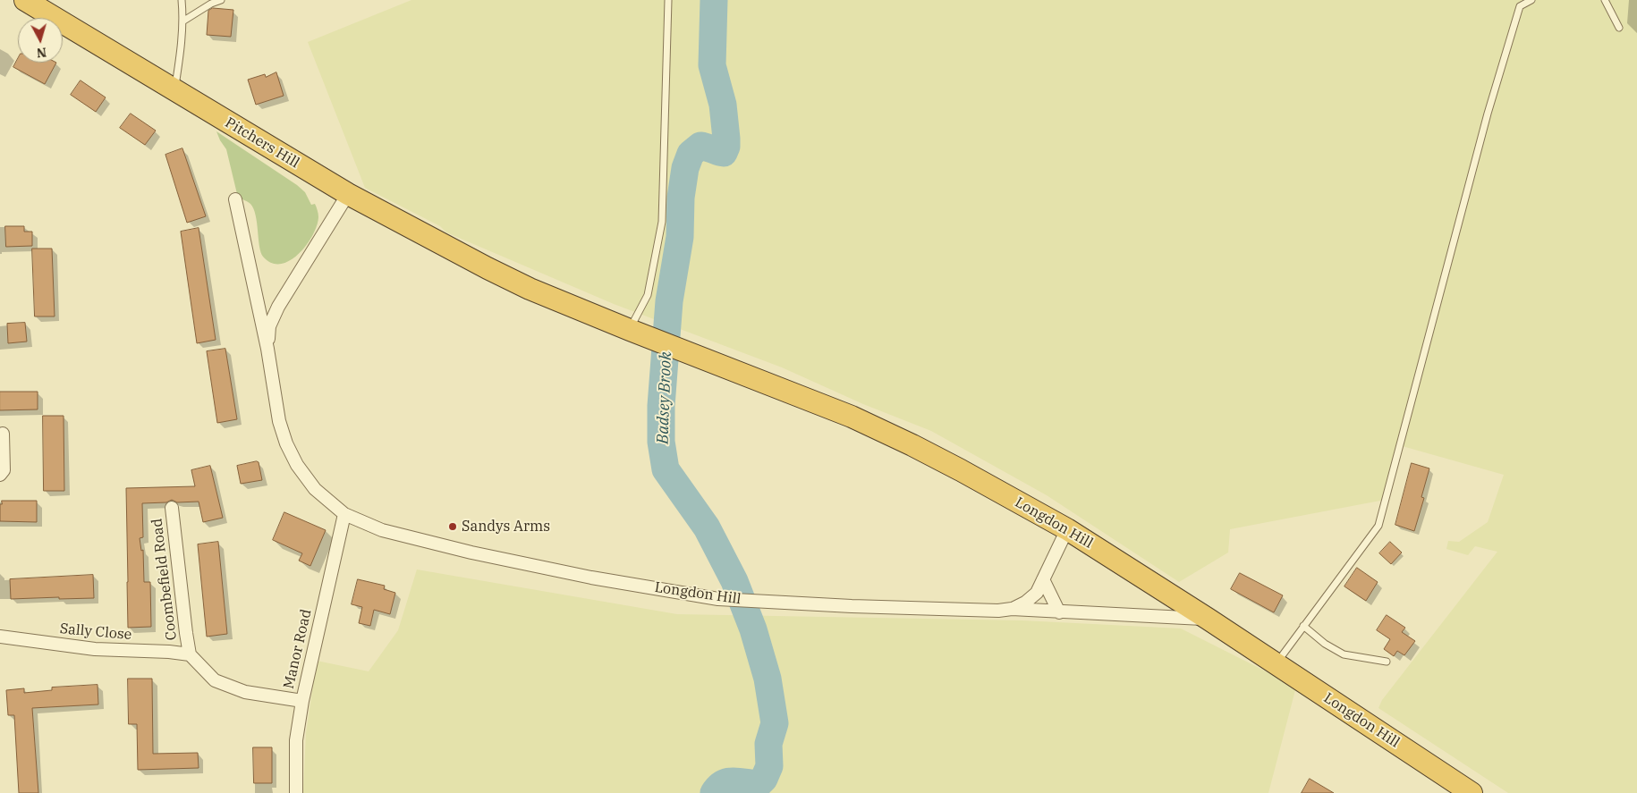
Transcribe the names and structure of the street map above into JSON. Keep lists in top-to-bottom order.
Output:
{
  "streets": {
    "highway": ["Pitchers Hill", "Longdon Hill"],
    "street": ["Coombefield Road", "Sally Close", "Manor Road"]
  },
  "crossings": [
    ["Pitchers Hill", "Longdon Hill"],
    ["Longdon Hill", "Manor Road"],
    ["Coombefield Road", "Sally Close"],
    ["Coombefield Road", "Manor Road"]
  ],
  "water": ["Badsey Brook"],
  "places": ["Sandys Arms"],
  "north": "bottom"
}
